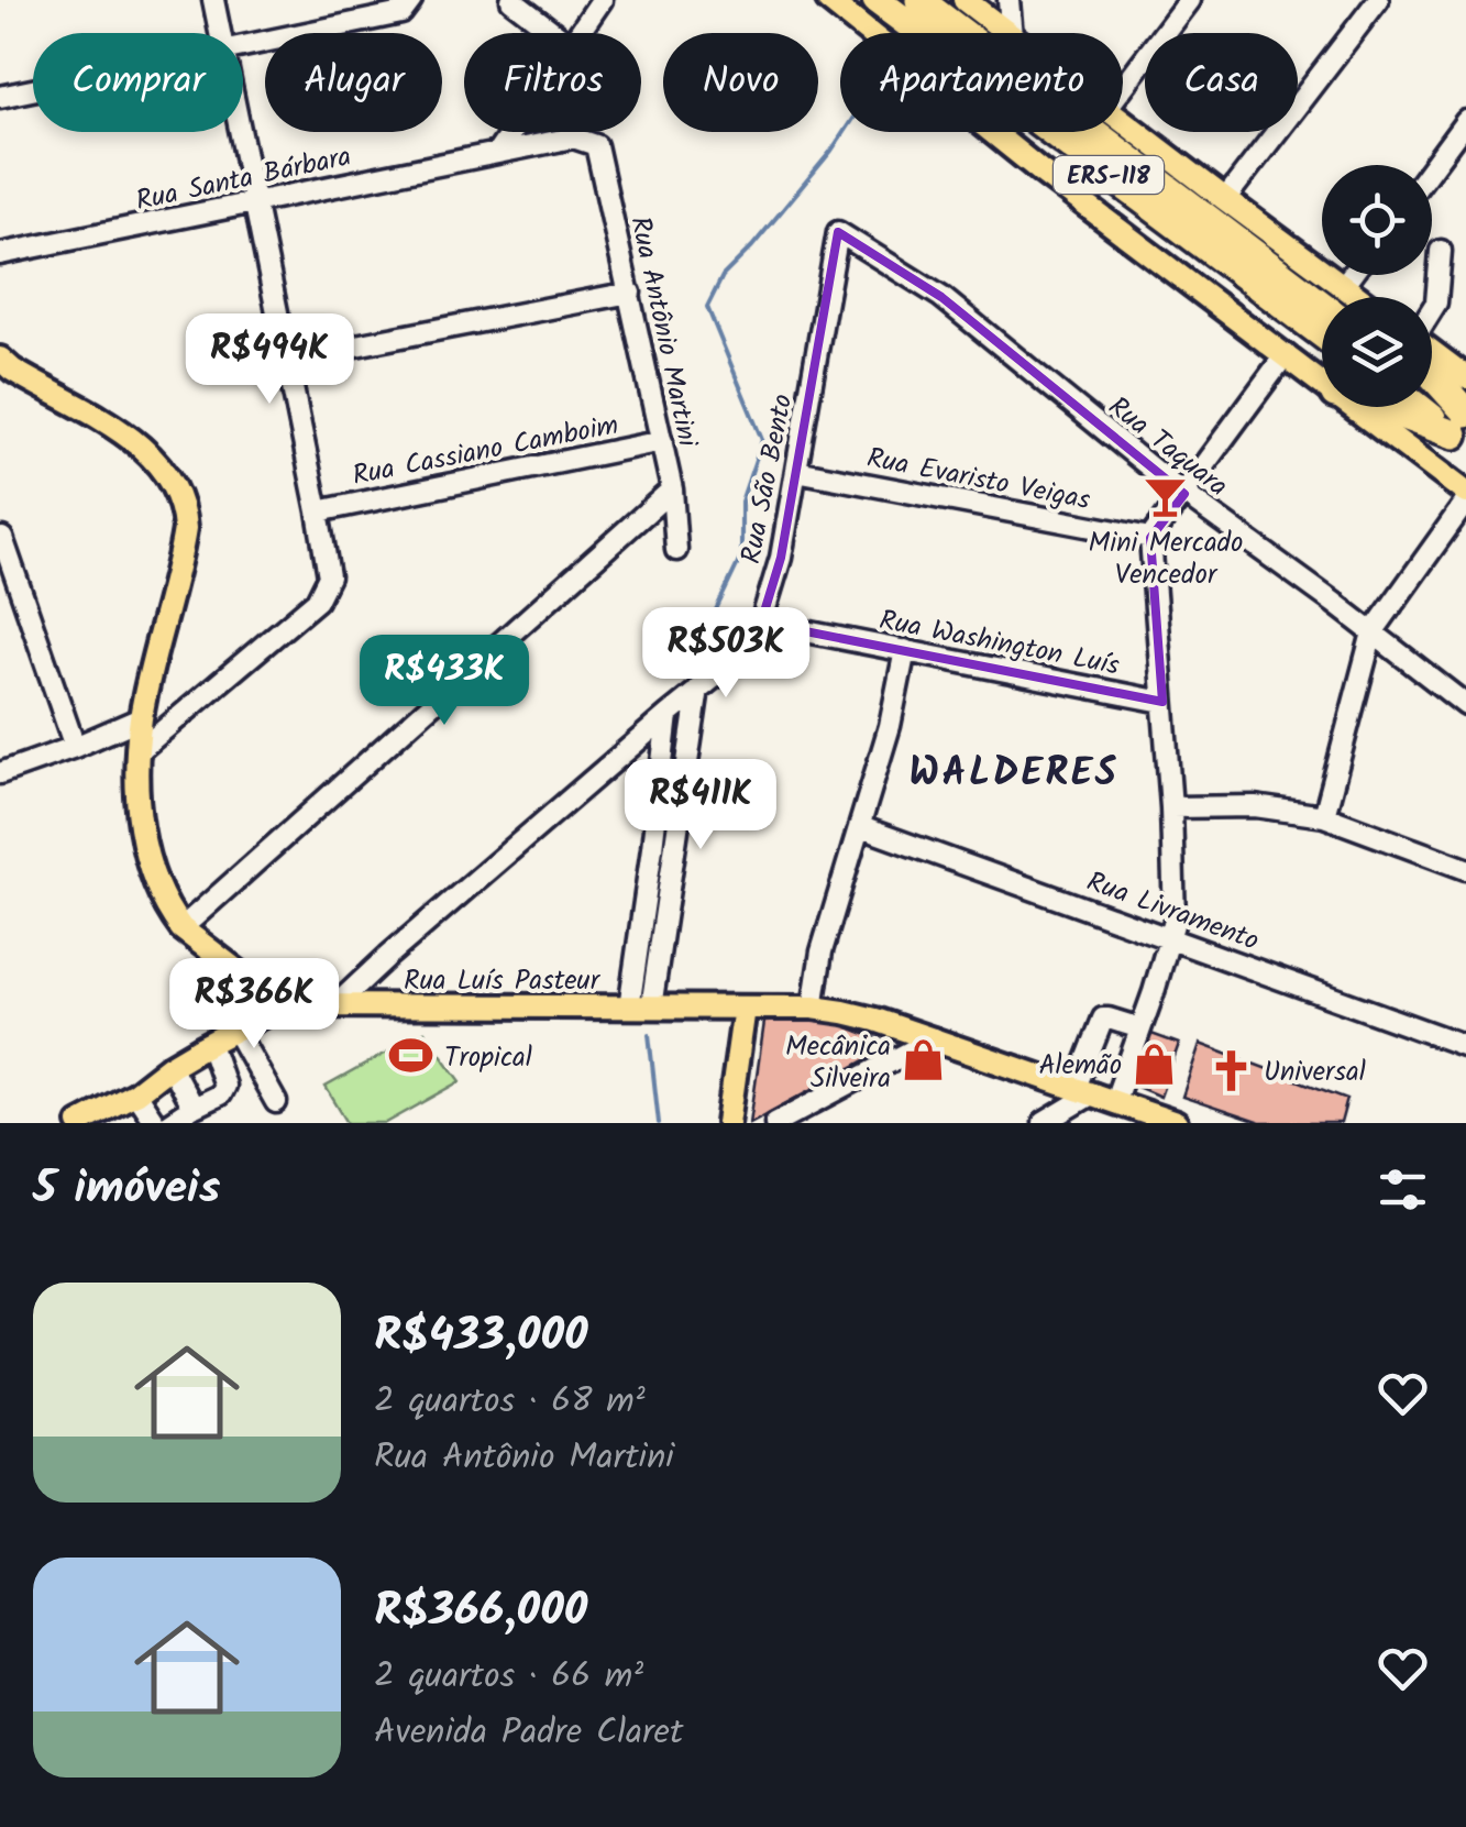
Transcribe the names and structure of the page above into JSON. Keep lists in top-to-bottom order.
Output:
{
  "streets": {
    "highway": ["ERS-118"],
    "main road": ["Rua Luís Pasteur"],
    "street": [
      "Rua Santa Bárbara",
      "Rua Antônio Martini",
      "Rua Taquara",
      "Rua Cassiano Camboim",
      "Rua Evaristo Veigas",
      "Rua São Bento",
      "Rua Washington Luís",
      "Rua Livramento"
    ]
  },
  "crossings": [
    ["Rua Santa Bárbara", "Rua Antônio Martini"],
    ["Rua Antônio Martini", "Rua Cassiano Camboim"],
    ["Rua Taquara", "Rua São Bento"],
    ["Rua Evaristo Veigas", "Rua São Bento"],
    ["Rua São Bento", "Rua Washington Luís"],
    ["Rua São Bento", "Rua Luís Pasteur"]
  ],
  "districts": ["WALDERES"],
  "places": {
    "bar": ["Mini Mercado Vencedor"],
    "sports": ["Tropical"],
    "shop": ["Mecânica Silveira", "Alemão"],
    "church": ["Universal"]
  },
  "page": {
    "chip": [
      "Comprar",
      "Alugar",
      "Filtros",
      "Novo",
      "Apartamento",
      "Casa"
    ],
    "price": [
      "R$494K",
      "R$503K",
      "R$433K",
      "R$411K",
      "R$366K"
    ],
    "heading": "5 imóveis",
    "list": [
      {
        "name": "R$433,000",
        "note": "2 quartos · 68 m² · Rua Antônio Martini"
      },
      {
        "name": "R$366,000",
        "note": "2 quartos · 66 m² · Avenida Padre Claret"
      }
    ]
  }
}
